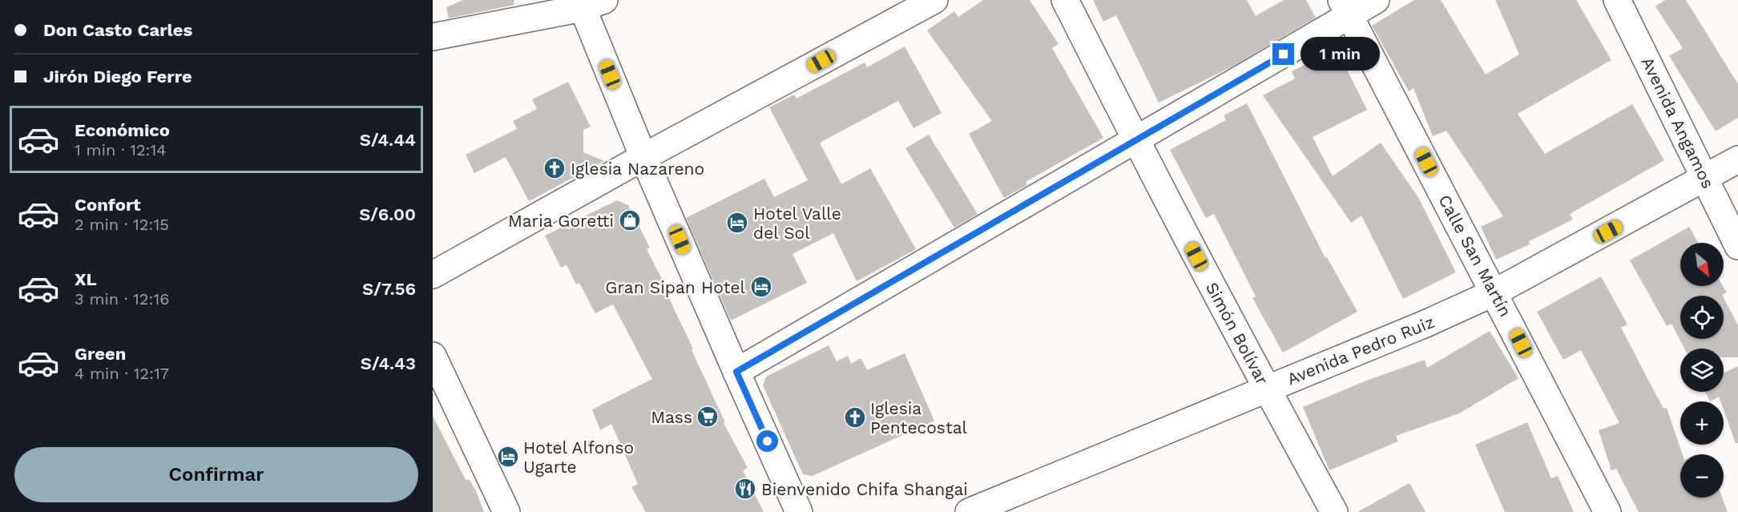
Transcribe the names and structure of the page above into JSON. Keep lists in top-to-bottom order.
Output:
{
  "streets": {
    "street": [
      "Avenida Angamos",
      "Calle San Martín",
      "Simón Bolívar",
      "Avenida Pedro Ruiz"
    ]
  },
  "crossings": [
    ["Avenida Angamos", "Avenida Pedro Ruiz"],
    ["Calle San Martín", "Avenida Pedro Ruiz"],
    ["Simón Bolívar", "Avenida Pedro Ruiz"]
  ],
  "places": {
    "church": ["Iglesia Nazareno", "Iglesia Pentecostal"],
    "shop": ["Maria Goretti"],
    "hotel": ["Hotel Valle del Sol", "Gran Sipan Hotel", "Hotel Alfonso Ugarte"],
    "supermarket": ["Mass"],
    "restaurant": ["Bienvenido Chifa Shangai"]
  },
  "north": "bottom right",
  "page": {
    "banner": ["Don Casto Carles", "Jirón Diego Ferre"],
    "bubble": "1 min",
    "list": [
      {
        "name": "Económico",
        "note": "1 min · 12:14",
        "value": "S/4.44"
      },
      {
        "name": "Confort",
        "note": "2 min · 12:15",
        "value": "S/6.00"
      },
      {
        "name": "XL",
        "note": "3 min · 12:16",
        "value": "S/7.56"
      },
      {
        "name": "Green",
        "note": "4 min · 12:17",
        "value": "S/4.43"
      }
    ],
    "map_buttons": ["+", "−"],
    "buttons": "Confirmar"
  }
}
